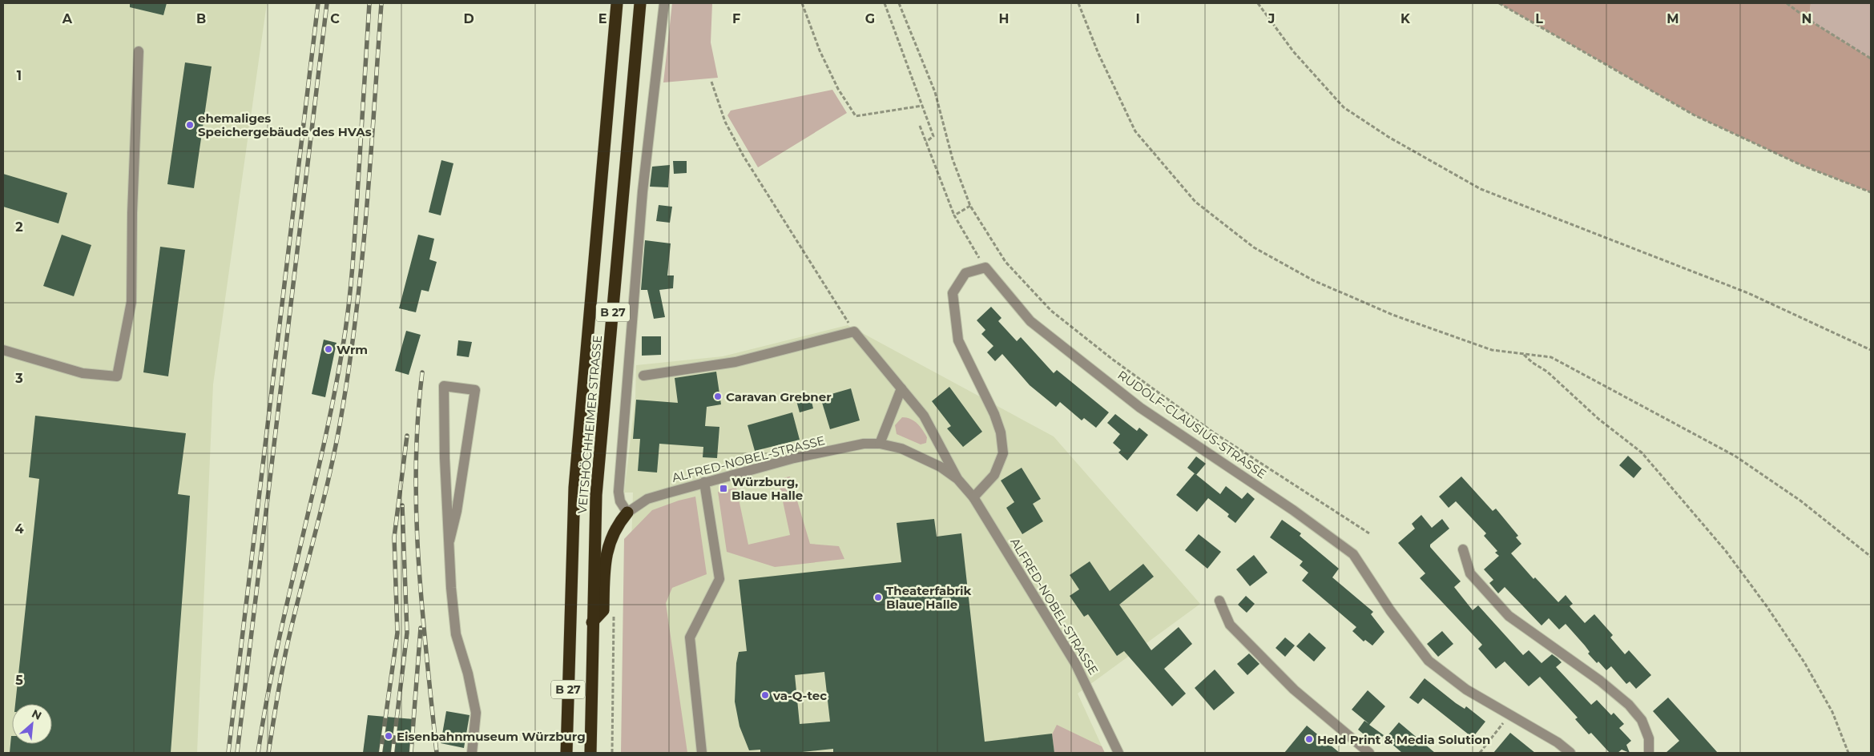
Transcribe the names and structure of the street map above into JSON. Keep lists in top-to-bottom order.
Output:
{
  "streets": {
    "highway": ["B 27", "VEITSHÖCHHEIMER STRASSE"],
    "street": ["RUDOLF-CLAUSIUS-STRASSE", "ALFRED-NOBEL-STRASSE"]
  },
  "places": {
    "other": [
      "ehemaliges Speichergebäude des HVAs",
      "Wrm",
      "Caravan Grebner",
      "Theaterfabrik Blaue Halle",
      "va-Q-tec",
      "Eisenbahnmuseum Würzburg",
      "Held Print & Media Solution"
    ],
    "transit": ["Würzburg, Blaue Halle"]
  },
  "north": "top right",
  "grid": {
    "columns": [
      "A",
      "B",
      "C",
      "D",
      "E",
      "F",
      "G",
      "H",
      "I",
      "J",
      "K",
      "L",
      "M",
      "N"
    ],
    "rows": [
      "1",
      "2",
      "3",
      "4",
      "5"
    ]
  }
}
